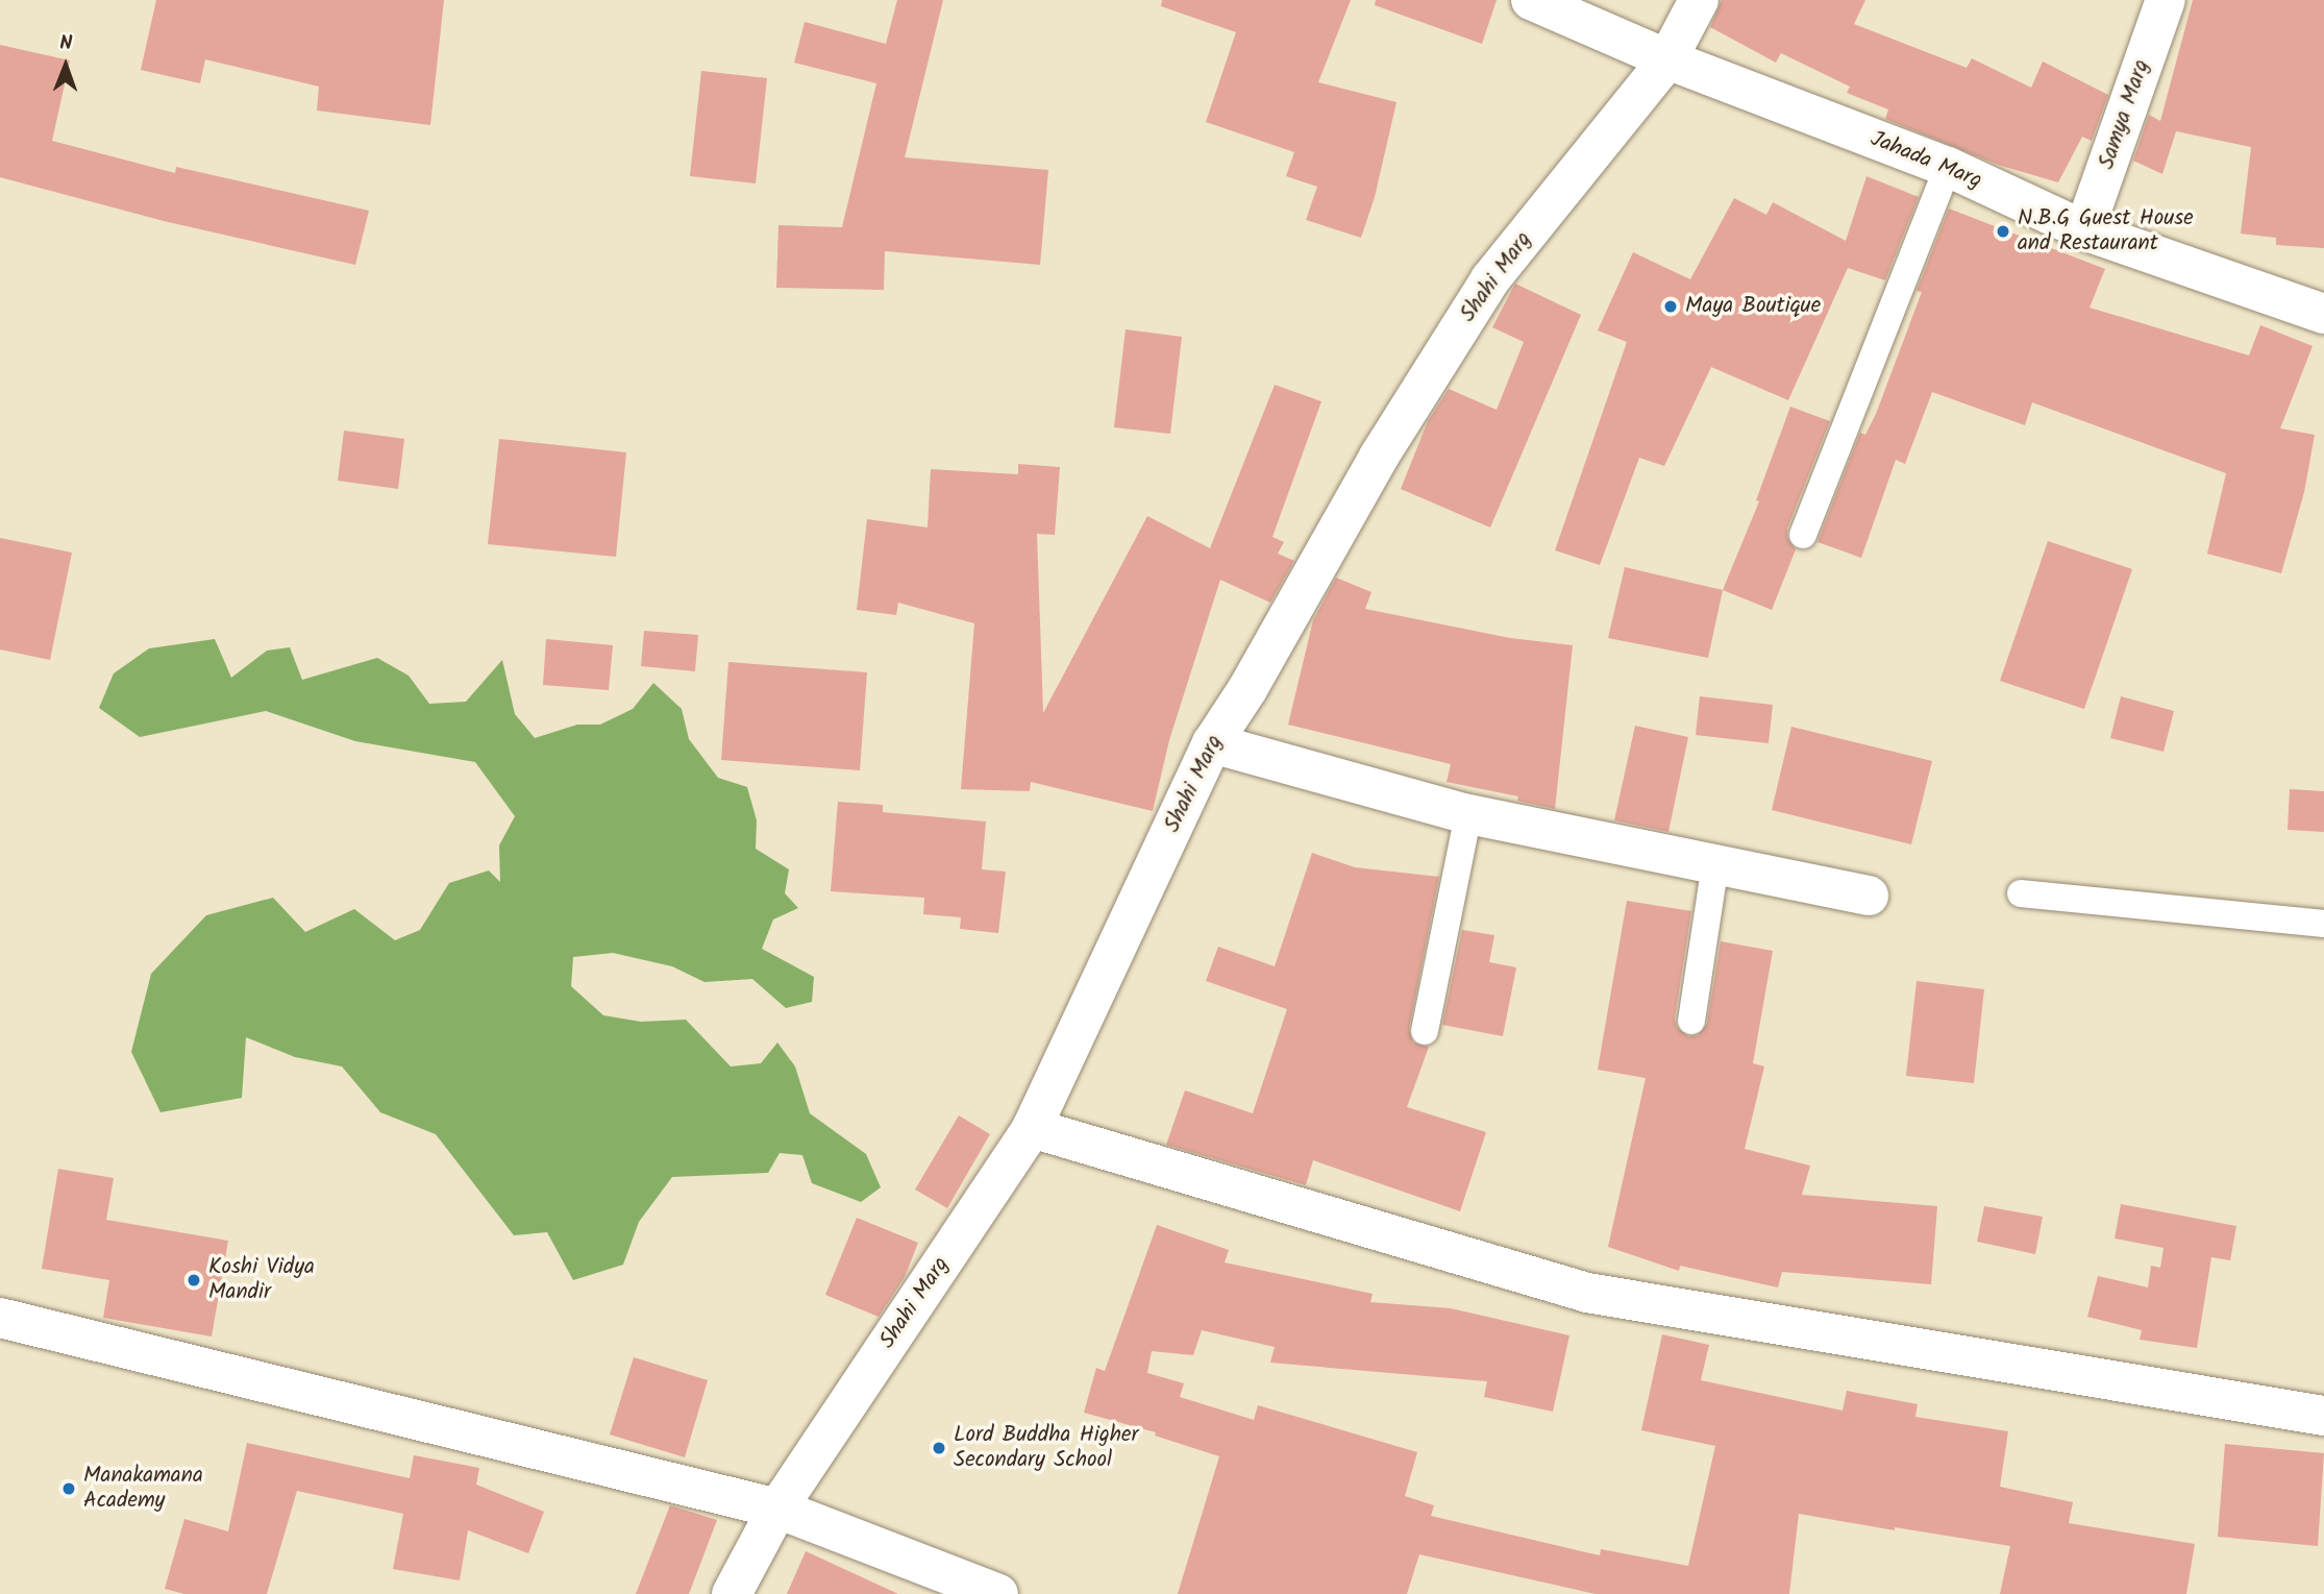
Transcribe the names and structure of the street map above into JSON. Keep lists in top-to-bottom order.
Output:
{
  "streets": {
    "street": ["Samya Marg", "Jahada Marg", "Shahi Marg"]
  },
  "crossings": [
    ["Samya Marg", "Jahada Marg"],
    ["Jahada Marg", "Shahi Marg"]
  ],
  "places": [
    "N.B.G Guest House and Restaurant",
    "Maya Boutique",
    "Koshi Vidya Mandir",
    "Lord Buddha Higher Secondary School",
    "Manakamana Academy"
  ],
  "north": "top"
}
